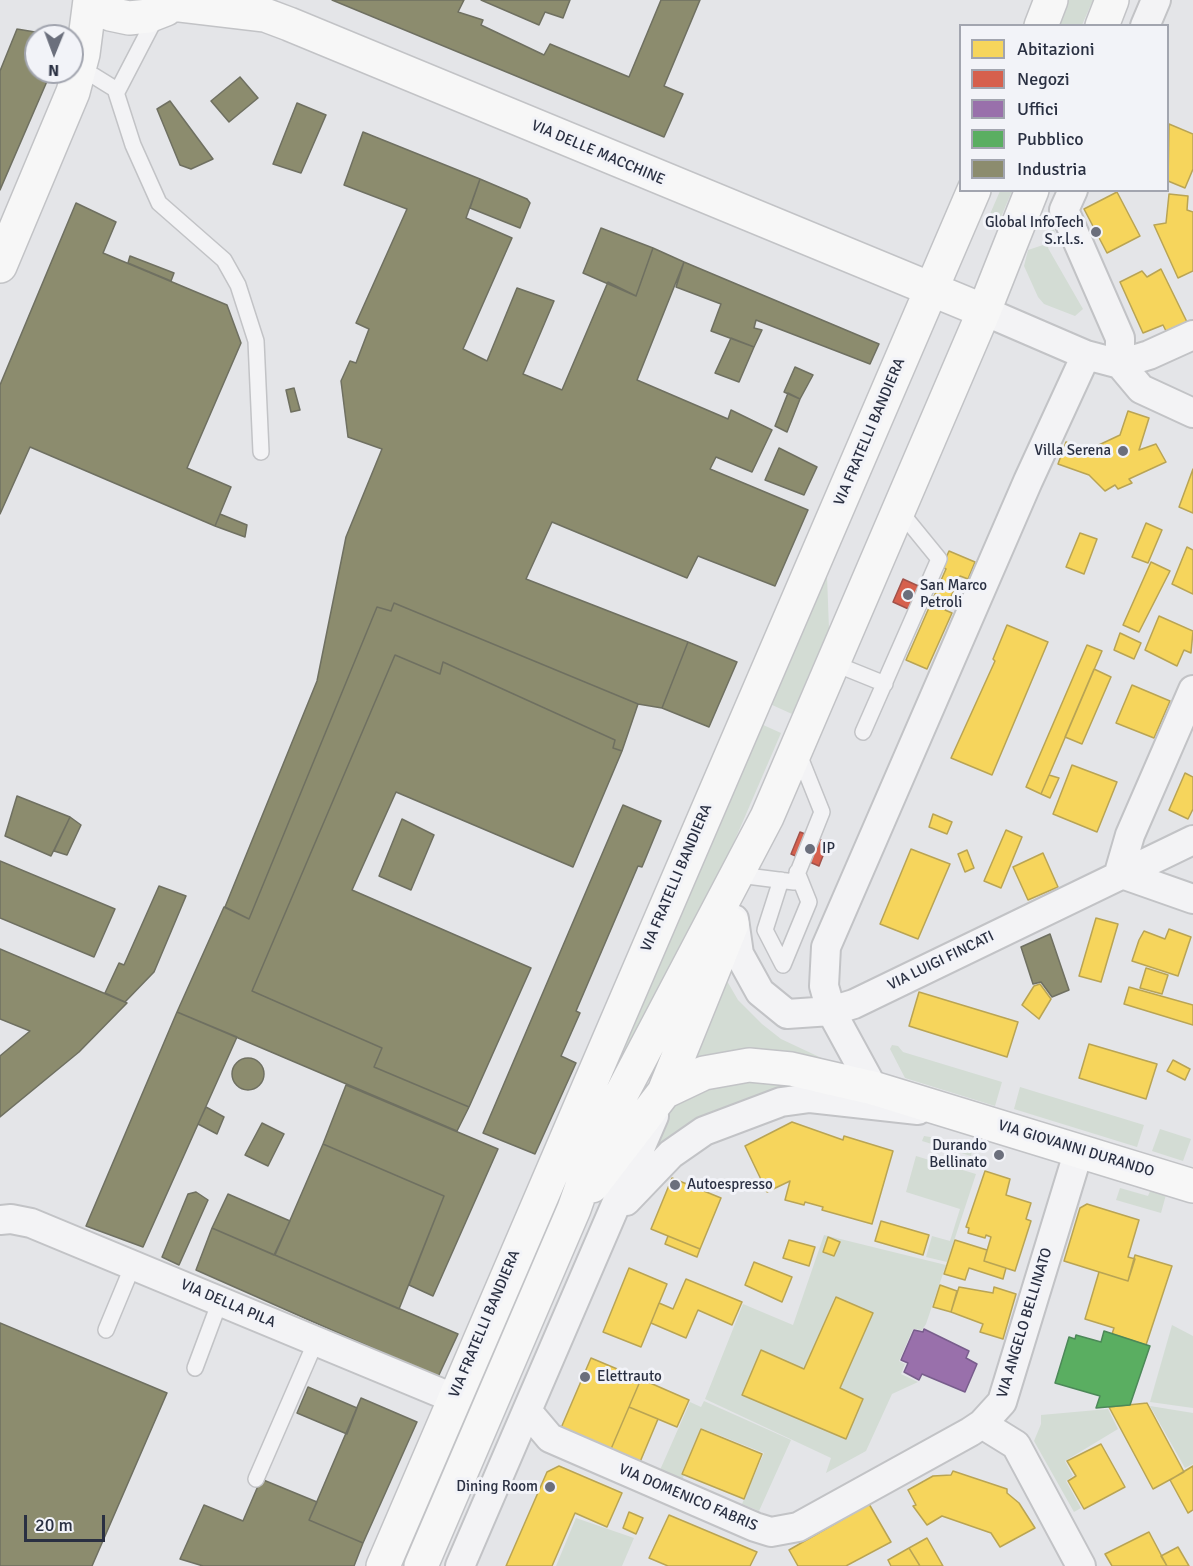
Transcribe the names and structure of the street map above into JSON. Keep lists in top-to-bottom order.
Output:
{
  "streets": {
    "main road": ["VIA DELLE MACCHINE", "VIA FRATELLI BANDIERA", "VIA GIOVANNI DURANDO"],
    "street": [
      "VIA LUIGI FINCATI",
      "VIA DELLA PILA",
      "VIA ANGELO BELLINATO",
      "VIA DOMENICO FABRIS"
    ]
  },
  "crossings": [
    ["VIA DELLE MACCHINE", "VIA FRATELLI BANDIERA"],
    ["VIA FRATELLI BANDIERA", "VIA DELLA PILA"],
    ["VIA GIOVANNI DURANDO", "VIA ANGELO BELLINATO"],
    ["VIA ANGELO BELLINATO", "VIA DOMENICO FABRIS"]
  ],
  "places": [
    "Global InfoTech S.r.l.s.",
    "Villa Serena",
    "San Marco Petroli",
    "IP",
    "Durando Bellinato",
    "Autoespresso",
    "Elettrauto",
    "Dining Room"
  ],
  "legend": [
    "Abitazioni",
    "Negozi",
    "Uffici",
    "Pubblico",
    "Industria"
  ],
  "scale_bar": "20 m",
  "north": "bottom"
}
